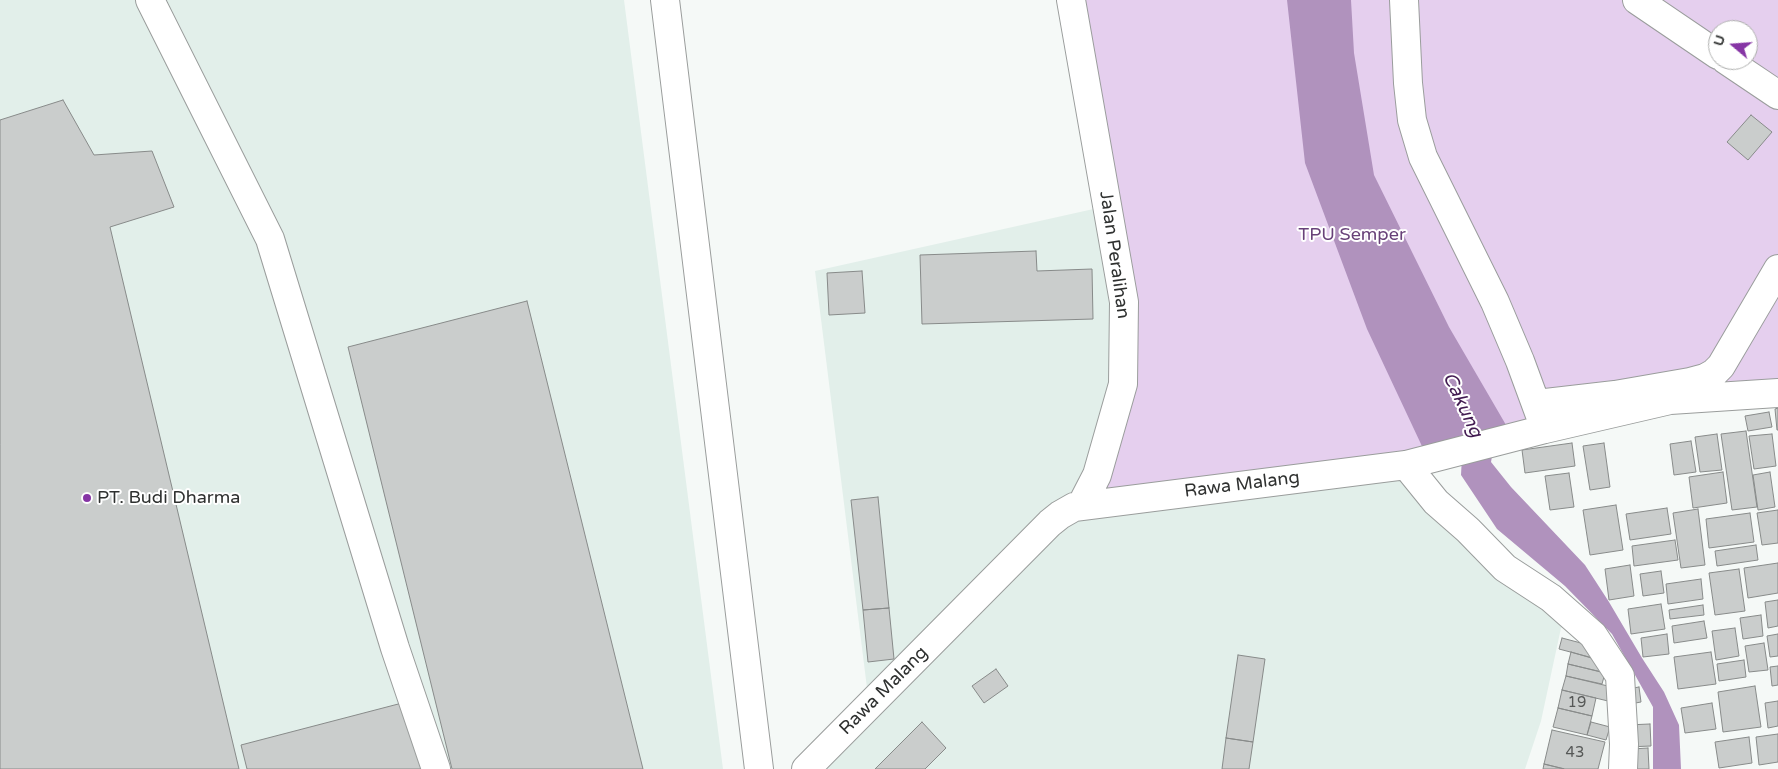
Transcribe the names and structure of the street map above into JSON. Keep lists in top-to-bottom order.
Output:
{
  "streets": {
    "street": ["Jalan Peralihan", "Rawa Malang"]
  },
  "crossings": [
    ["Jalan Peralihan", "Rawa Malang"]
  ],
  "water": ["Cakung"],
  "parks": ["TPU Semper"],
  "places": ["PT. Budi Dharma"],
  "house_numbers": ["19", "43"],
  "north": "left"
}
